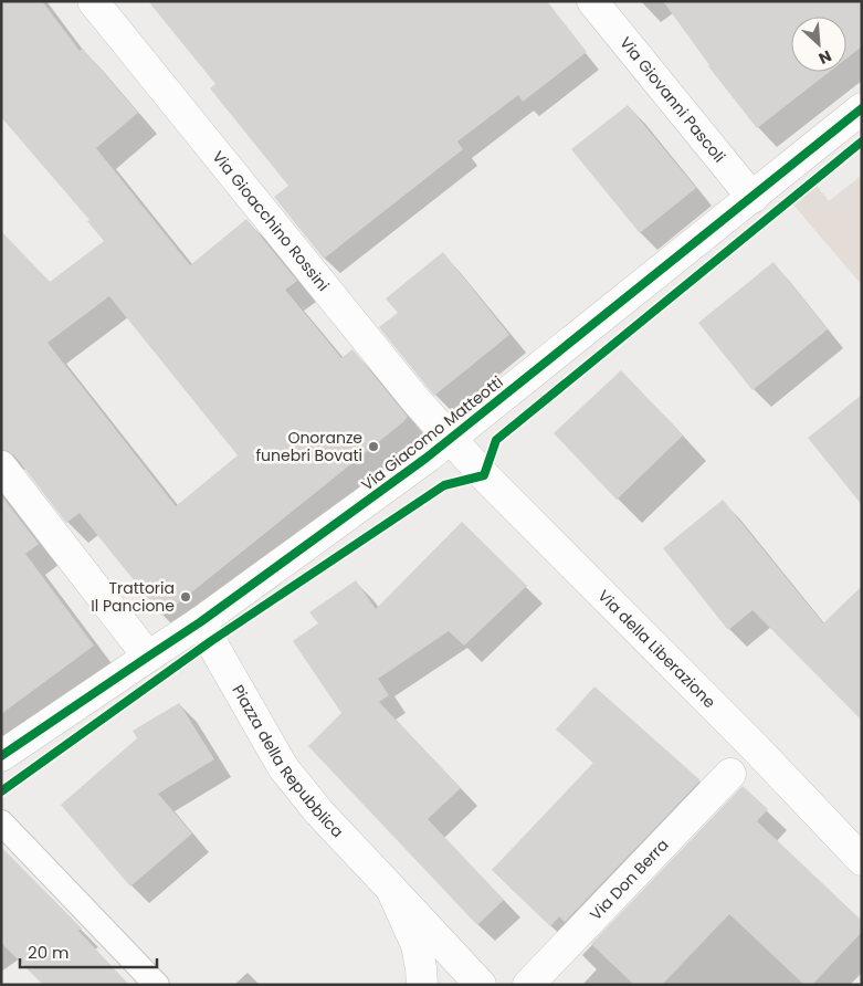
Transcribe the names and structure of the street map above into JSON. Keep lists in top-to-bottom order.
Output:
{
  "streets": {
    "street": [
      "Via Giovanni Pascoli",
      "Via Gioacchino Rossini",
      "Via Giacomo Matteotti",
      "Via della Liberazione",
      "Piazza della Repubblica",
      "Via Don Berra"
    ]
  },
  "crossings": [
    ["Via Giovanni Pascoli", "Via Giacomo Matteotti"],
    ["Via Gioacchino Rossini", "Via Giacomo Matteotti"],
    ["Via Gioacchino Rossini", "Via della Liberazione"],
    ["Via Giacomo Matteotti", "Via della Liberazione"],
    ["Via Giacomo Matteotti", "Piazza della Repubblica"]
  ],
  "places": ["Onoranze funebri Bovati", "Trattoria Il Pancione"],
  "scale_bar": "20 m",
  "north": "bottom right"
}
